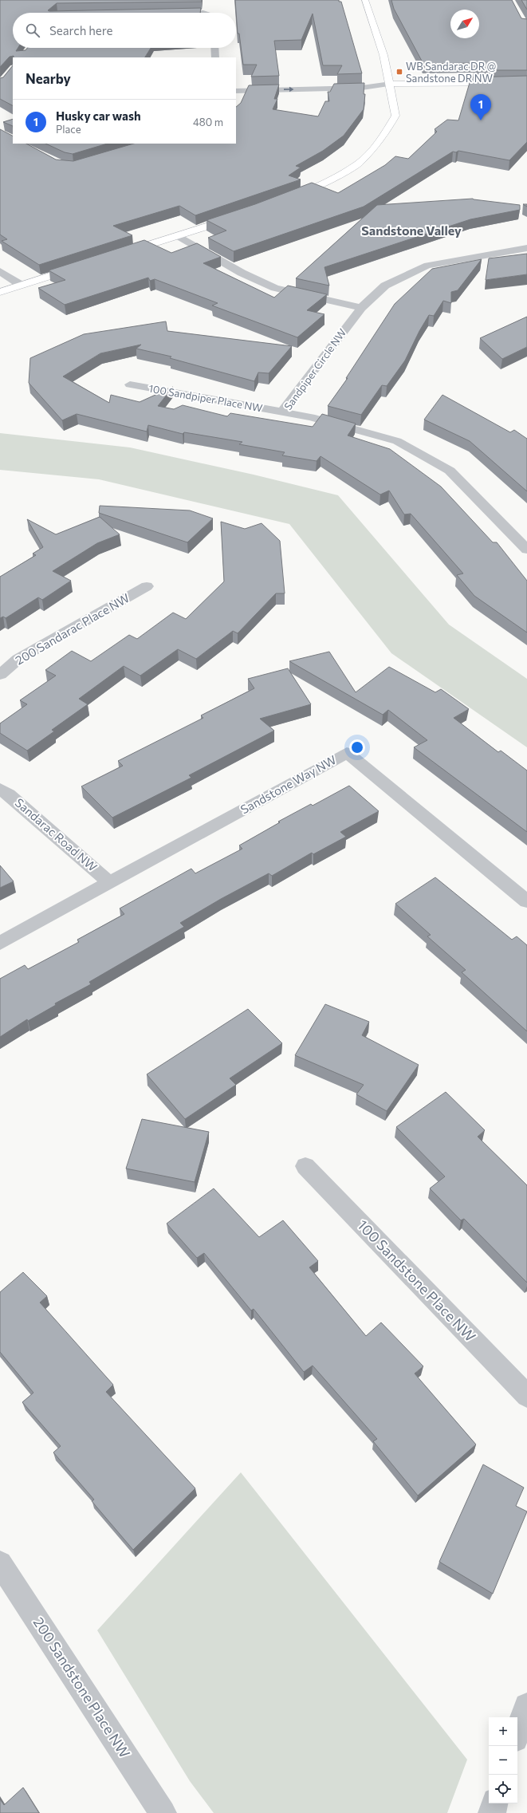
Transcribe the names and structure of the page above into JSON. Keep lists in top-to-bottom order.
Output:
{
  "streets": {
    "street": [
      "Sandpiper Circle NW",
      "100 Sandpiper Place NW",
      "200 Sandarac Place NW",
      "Sandstone Way NW",
      "Sandarac Road NW",
      "100 Sandstone Place NW",
      "200 Sandstone Place NW"
    ]
  },
  "crossings": [
    ["Sandpiper Circle NW", "100 Sandpiper Place NW"],
    ["Sandstone Way NW", "Sandarac Road NW"]
  ],
  "districts": ["Sandstone Valley"],
  "places": {
    "transit": ["WB Sandarac DR @ Sandstone DR NW"]
  },
  "north": "top right",
  "page": {
    "search": "Search here",
    "heading": "Nearby",
    "pins": "1",
    "list": [
      {
        "mark": "1",
        "name": "Husky car wash",
        "note": "Place",
        "value": "480 m"
      }
    ],
    "map_buttons": ["+", "−"]
  }
}
